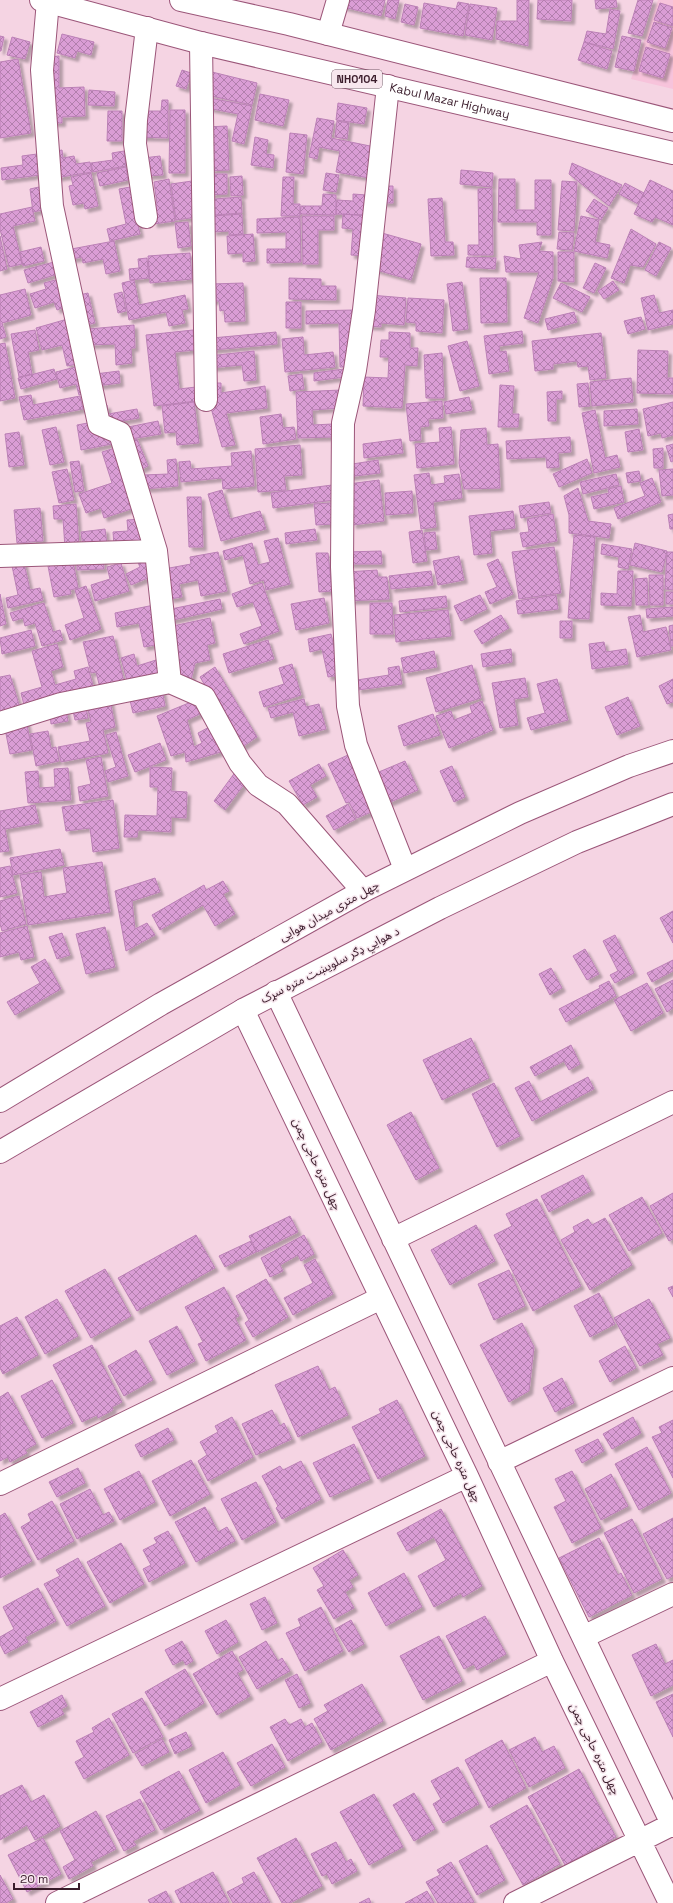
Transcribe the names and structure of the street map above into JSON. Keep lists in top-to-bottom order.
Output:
{
  "streets": {
    "main road": [
      "NH0104",
      "Kabul Mazar Highway",
      "چهل متری میدان هوایی",
      "د هوايي ډګر سلویښت متره سړک",
      "چهل متره حاجی چمن"
    ]
  },
  "crossings": [
    ["د هوايي ډګر سلویښت متره سړک", "چهل متره حاجی چمن"]
  ],
  "scale_bar": "20 m"
}
